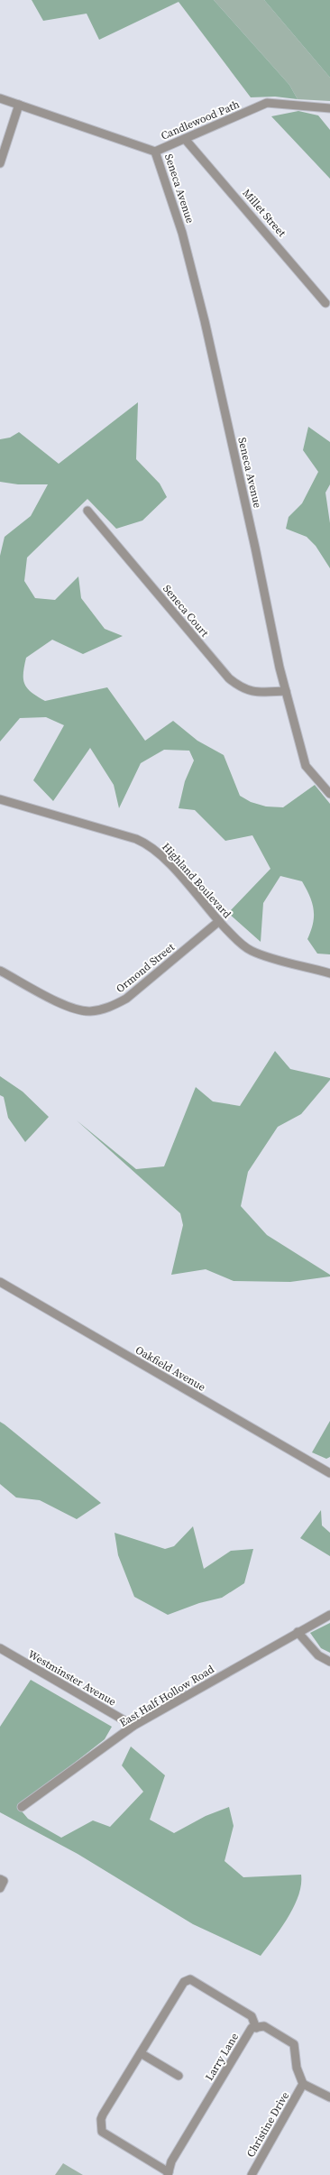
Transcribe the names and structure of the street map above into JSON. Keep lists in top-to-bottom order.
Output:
{
  "streets": {
    "street": [
      "Candlewood Path",
      "Seneca Avenue",
      "Millet Street",
      "Seneca Court",
      "Highland Boulevard",
      "Ormond Street",
      "Oakfield Avenue",
      "Westminster Avenue",
      "East Half Hollow Road",
      "Larry Lane",
      "Christine Drive"
    ]
  },
  "crossings": [
    ["Candlewood Path", "Seneca Avenue"],
    ["Candlewood Path", "Millet Street"],
    ["Seneca Avenue", "Seneca Court"],
    ["Highland Boulevard", "Ormond Street"],
    ["Westminster Avenue", "East Half Hollow Road"]
  ]
}
